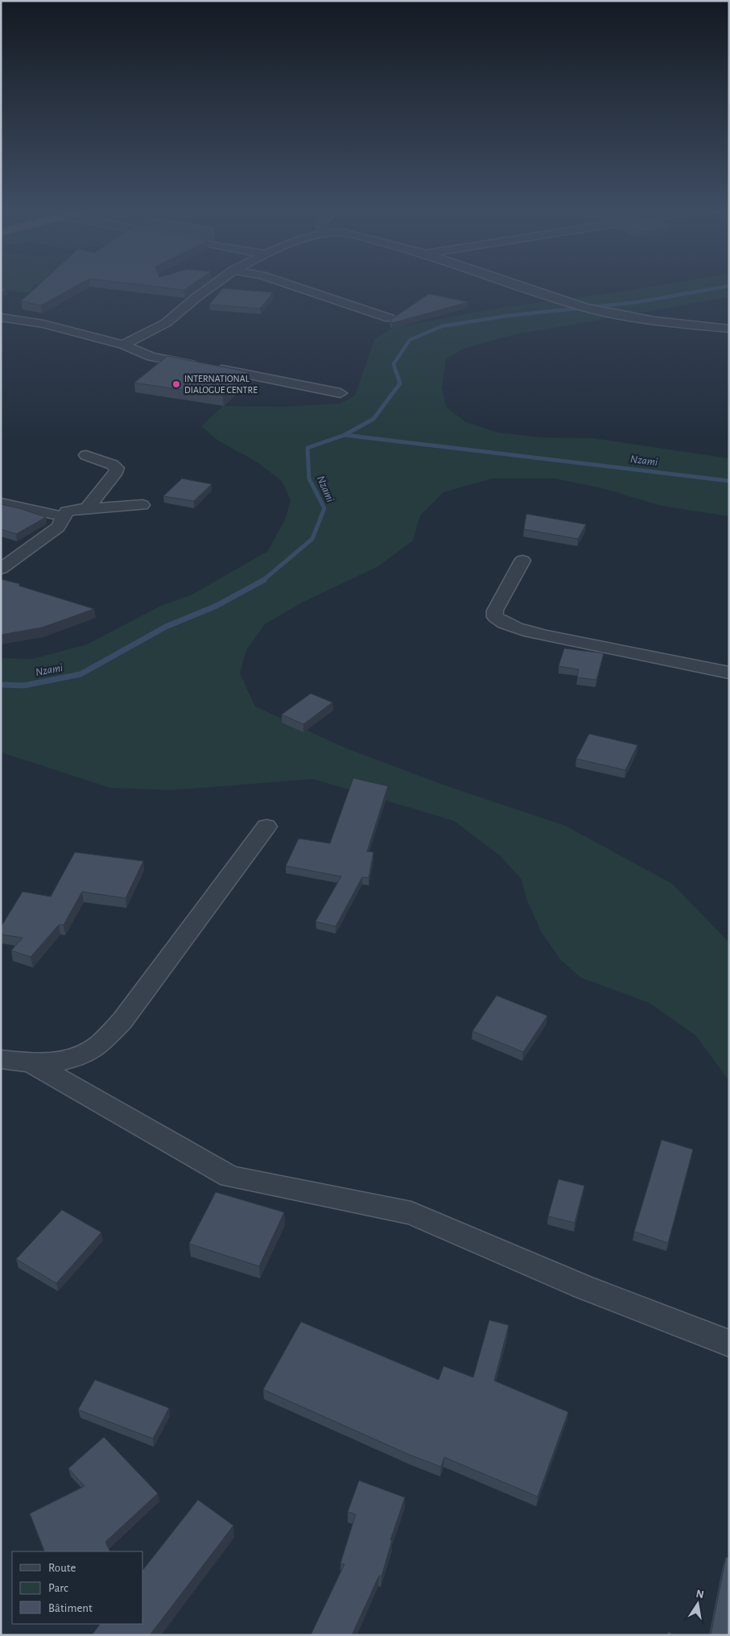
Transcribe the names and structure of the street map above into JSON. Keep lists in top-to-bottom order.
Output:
{
  "water": ["Nzami"],
  "places": ["INTERNATIONAL DIALOGUE CENTRE"],
  "legend": ["Route", "Parc", "Bâtiment"],
  "north": "top"
}
